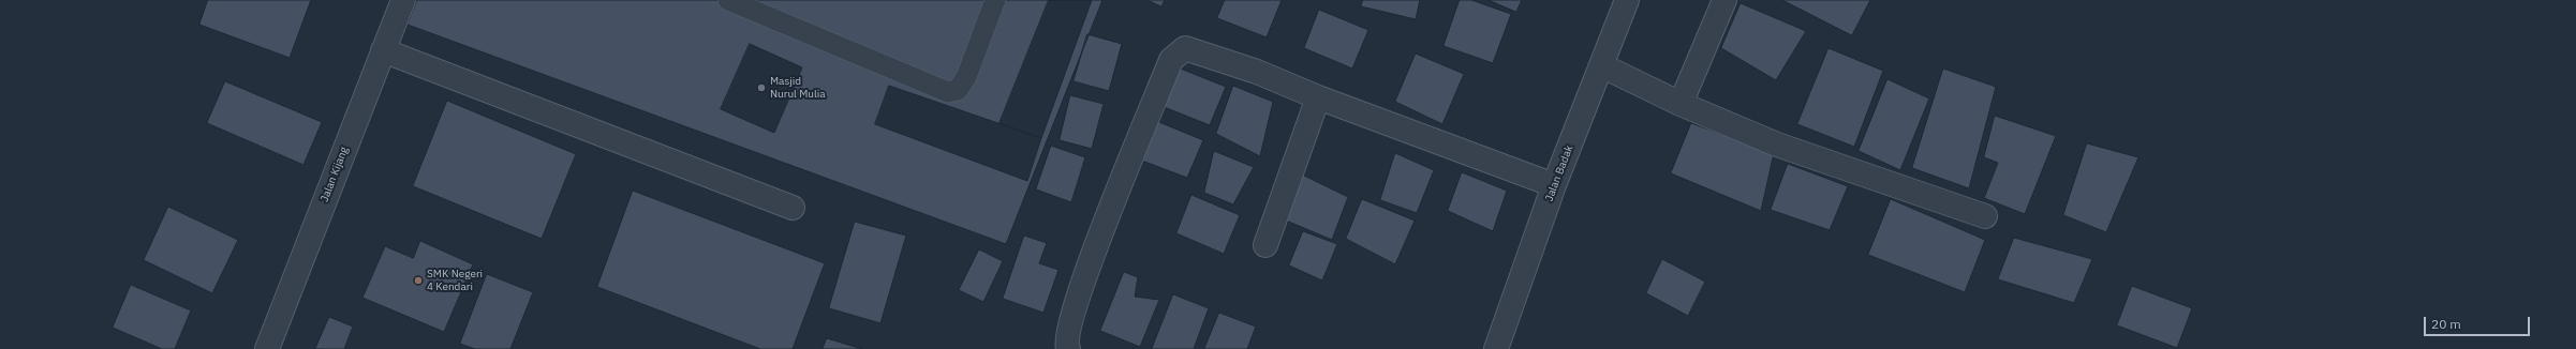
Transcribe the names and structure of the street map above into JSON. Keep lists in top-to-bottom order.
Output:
{
  "streets": {
    "street": ["Jalan Badak", "Jalan Kijang"]
  },
  "places": ["Masjid Nurul Mulia", "SMK Negeri 4 Kendari"],
  "scale_bar": "20 m"
}
